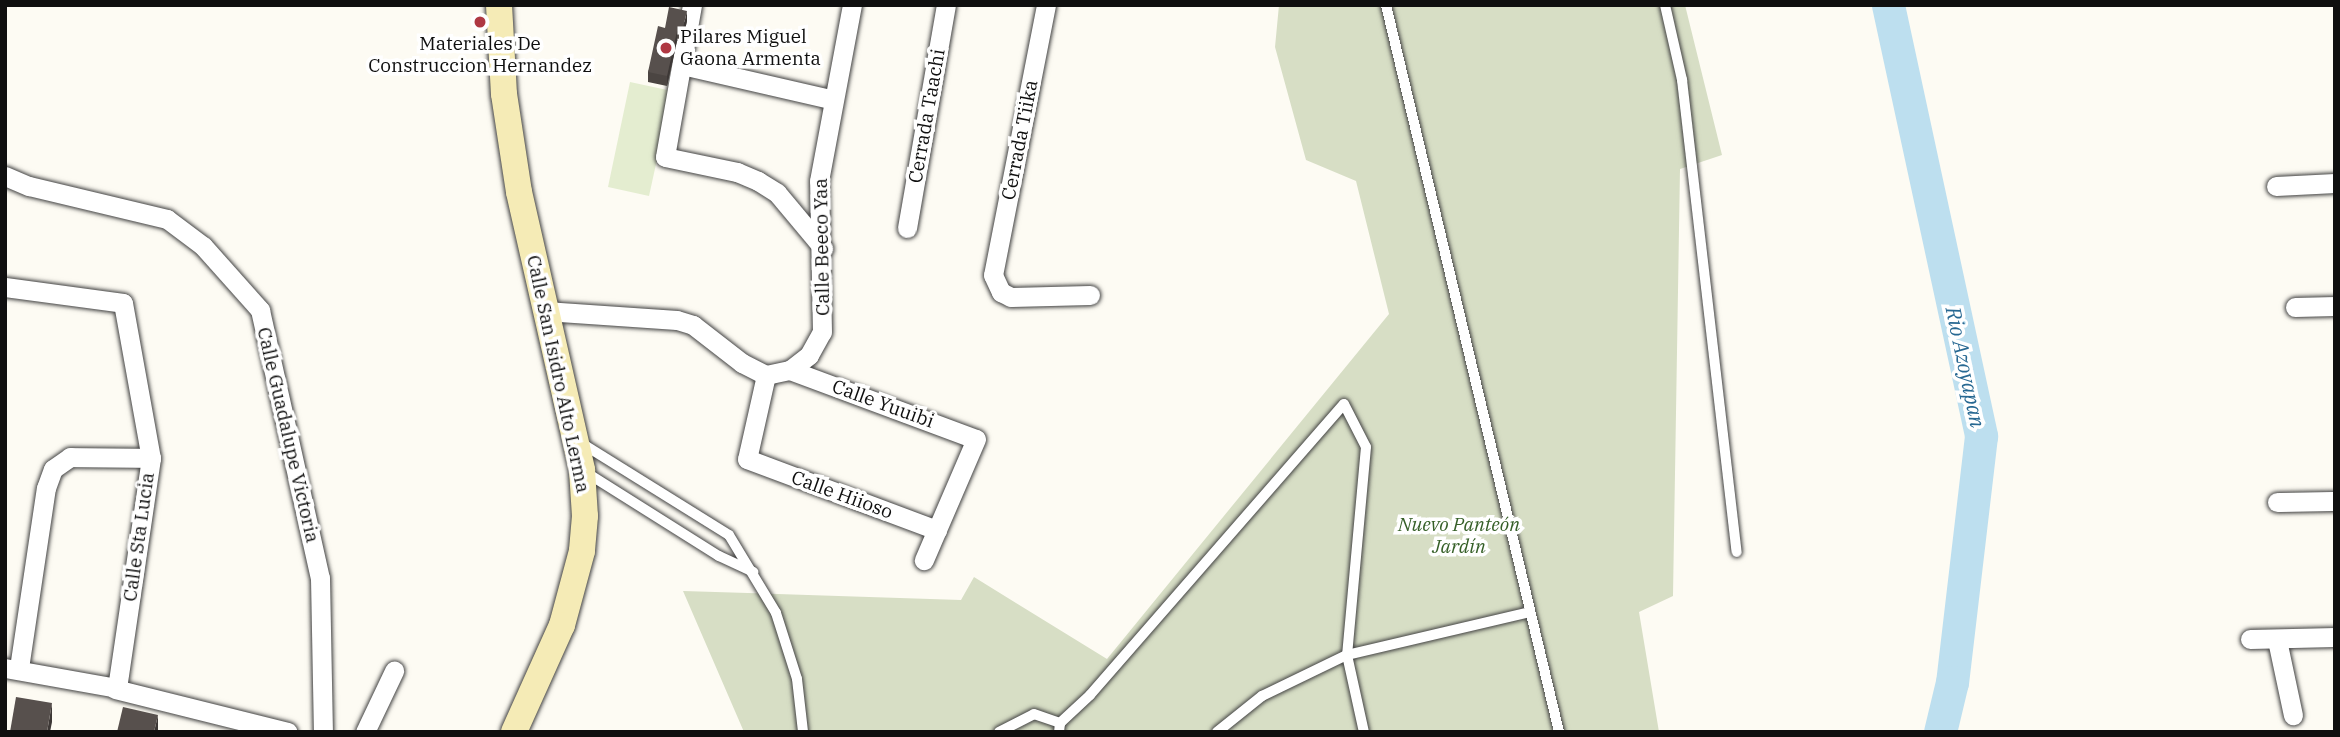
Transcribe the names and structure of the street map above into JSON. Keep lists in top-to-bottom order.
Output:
{
  "streets": {
    "street": [
      "Cerrada Taachi",
      "Cerrada Tiika",
      "Calle Beeco Yaa",
      "Calle San Isidro Alto Lerma",
      "Calle Yuuibi",
      "Calle Guadalupe Victoria",
      "Calle Hiioso",
      "Calle Sta Lucia"
    ]
  },
  "crossings": [
    ["Calle Beeco Yaa", "Calle Yuuibi"],
    ["Calle Yuuibi", "Calle Hiioso"]
  ],
  "water": ["Rio Azoyapan"],
  "parks": ["Nuevo Panteón Jardín"],
  "places": ["Materiales De Construccion Hernandez", "Pilares Miguel Gaona Armenta"]
}
